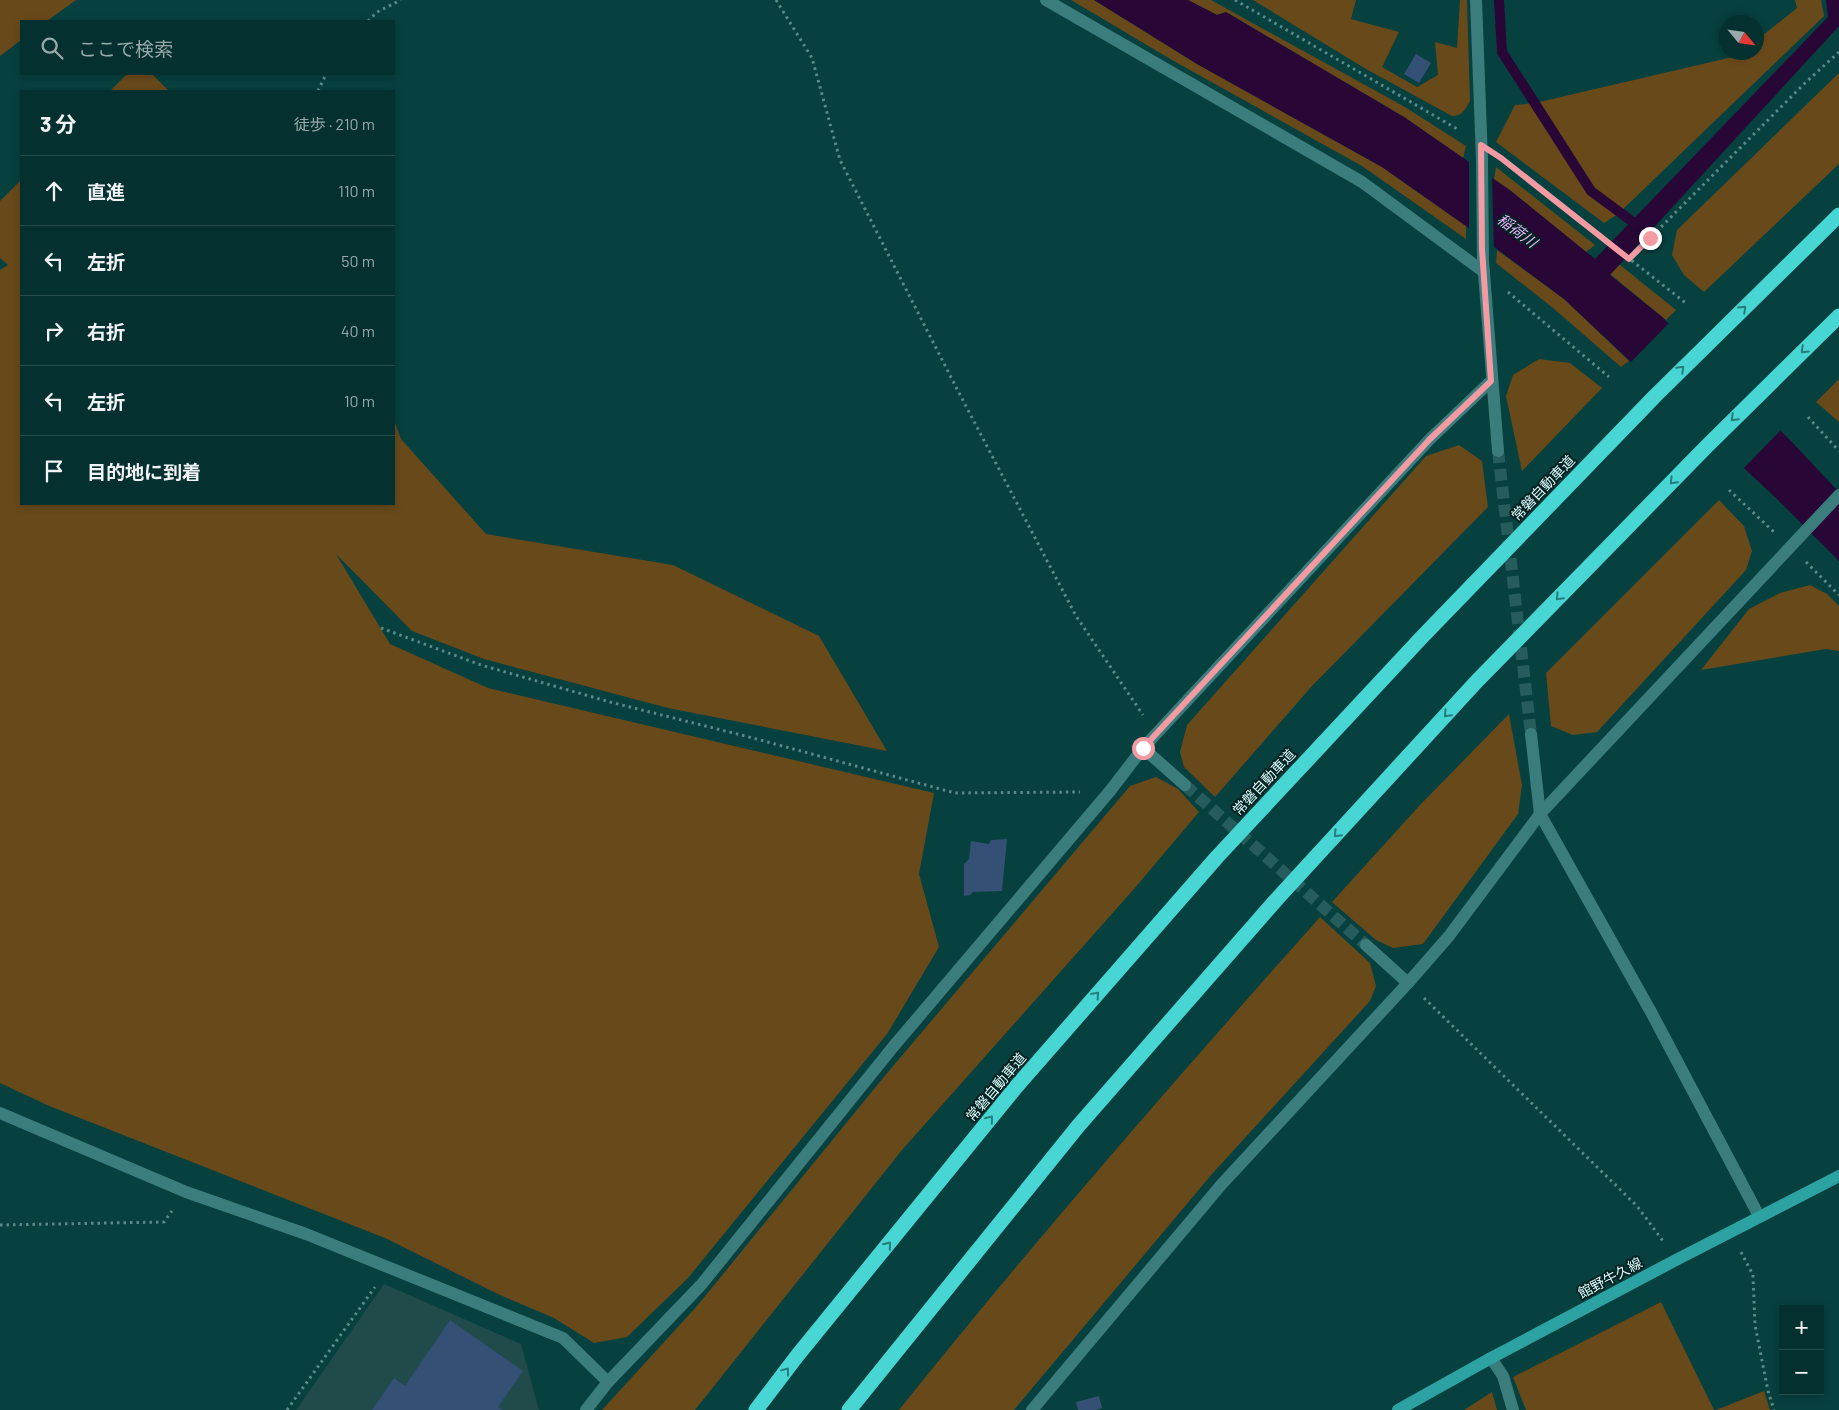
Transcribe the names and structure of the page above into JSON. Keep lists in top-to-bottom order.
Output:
{
  "streets": {
    "highway": ["常磐自動車道"],
    "main road": ["館野牛久線"]
  },
  "water": ["稲荷川"],
  "north": "bottom right",
  "page": {
    "search": "ここで検索",
    "heading": ["3 分", "徒歩 · 210 m"],
    "list": [
      ["直進", "110 m"],
      ["左折", "50 m"],
      ["右折", "40 m"],
      ["左折", "10 m"],
      "目的地に到着"
    ],
    "map_buttons": ["+", "−"]
  }
}
